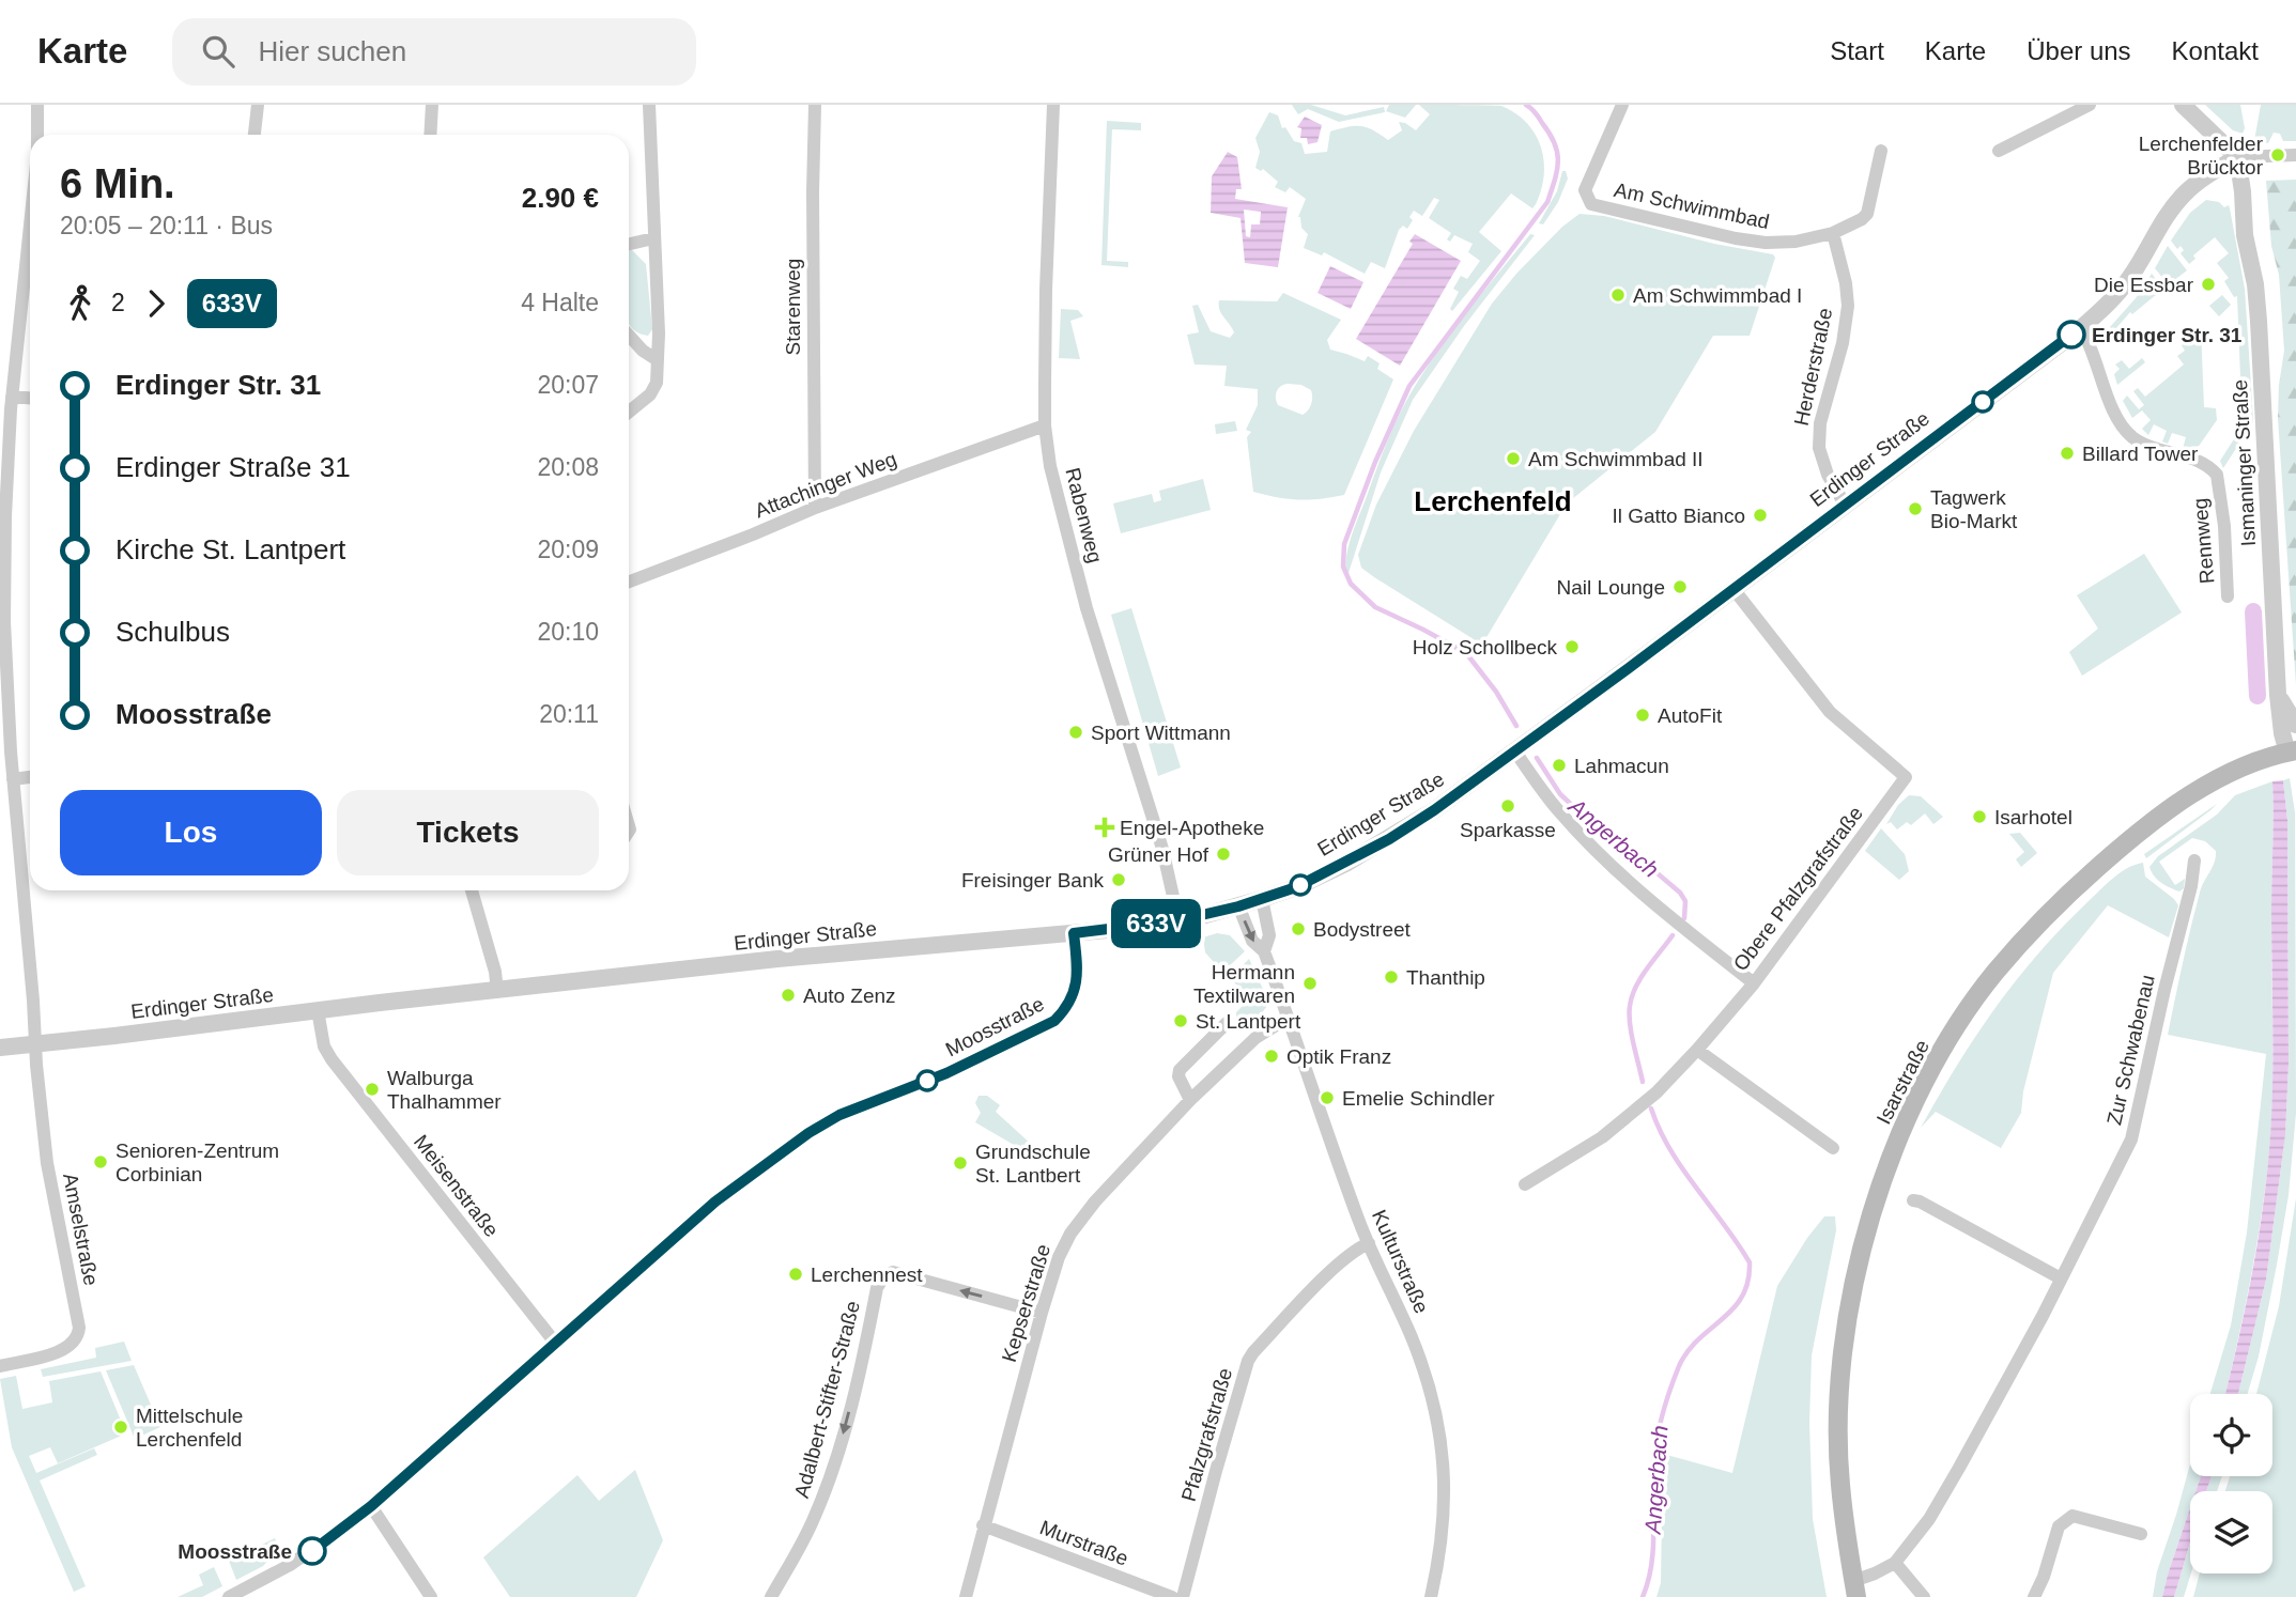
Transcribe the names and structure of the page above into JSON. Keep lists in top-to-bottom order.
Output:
{
  "streets": {
    "main road": ["Isarstraße"],
    "street": [
      "Am Schwimmbad",
      "Starenweg",
      "Herderstraße",
      "Erdinger Straße",
      "Ismaninger Straße",
      "Attachinger Weg",
      "Rabenweg",
      "Rennweg",
      "Obere Pfalzgrafstraße",
      "Moosstraße",
      "Zur Schwabenau",
      "Meisenstraße",
      "Amselstraße",
      "Kulturstraße",
      "Kepserstraße",
      "Adalbert-Stifter-Straße",
      "Pfalzgrafstraße",
      "Murstraße"
    ]
  },
  "crossings": [
    ["Am Schwimmbad", "Herderstraße"],
    ["Starenweg", "Attachinger Weg"],
    ["Herderstraße", "Erdinger Straße"],
    ["Erdinger Straße", "Ismaninger Straße"],
    ["Erdinger Straße", "Rabenweg"],
    ["Erdinger Straße", "Rennweg"],
    ["Erdinger Straße", "Obere Pfalzgrafstraße"],
    ["Erdinger Straße", "Moosstraße"],
    ["Erdinger Straße", "Meisenstraße"],
    ["Erdinger Straße", "Amselstraße"],
    ["Erdinger Straße", "Kulturstraße"],
    ["Ismaninger Straße", "Isarstraße"],
    ["Attachinger Weg", "Rabenweg"],
    ["Moosstraße", "Meisenstraße"],
    ["Zur Schwabenau", "Isarstraße"],
    ["Kulturstraße", "Kepserstraße"],
    ["Kulturstraße", "Pfalzgrafstraße"],
    ["Kepserstraße", "Adalbert-Stifter-Straße"],
    ["Kepserstraße", "Murstraße"]
  ],
  "districts": ["Lerchenfeld"],
  "water": ["Angerbach"],
  "places": {
    "other": [
      "Lerchenfelder Brücktor",
      "Die Essbar",
      "Am Schwimmbad I",
      "Erdinger Str. 31",
      "Billard Tower",
      "Am Schwimmbad II",
      "Tagwerk Bio-Markt",
      "Il Gatto Bianco",
      "Nail Lounge",
      "Holz Schollbeck",
      "AutoFit",
      "Sport Wittmann",
      "Lahmacun",
      "Sparkasse",
      "Isarhotel",
      "Grüner Hof",
      "Freisinger Bank",
      "Bodystreet",
      "Thanthip",
      "Hermann Textilwaren",
      "Auto Zenz",
      "St. Lantpert",
      "Optik Franz",
      "Walburga Thalhammer",
      "Emelie Schindler",
      "Senioren-Zentrum Corbinian",
      "Grundschule St. Lantbert",
      "Lerchennest",
      "Mittelschule Lerchenfeld",
      "Moosstraße"
    ],
    "health": ["Engel-Apotheke"]
  },
  "lines": ["bus line 633V"],
  "page": {
    "header": "Karte",
    "search": "Hier suchen",
    "nav": [
      "Start",
      "Karte",
      "Über uns",
      "Kontakt"
    ],
    "on_map": "633V",
    "heading": ["6 Min.", "20:05 – 20:11 · Bus", "2.90 €"],
    "legs": ["2", "633V", "4 Halte"],
    "list": [
      {
        "name": "Erdinger Str. 31",
        "value": "20:07"
      },
      {
        "name": "Erdinger Straße 31",
        "value": "20:08"
      },
      {
        "name": "Kirche St. Lantpert",
        "value": "20:09"
      },
      {
        "name": "Schulbus",
        "value": "20:10"
      },
      {
        "name": "Moosstraße",
        "value": "20:11"
      }
    ],
    "buttons": ["Los", "Tickets"]
  }
}
